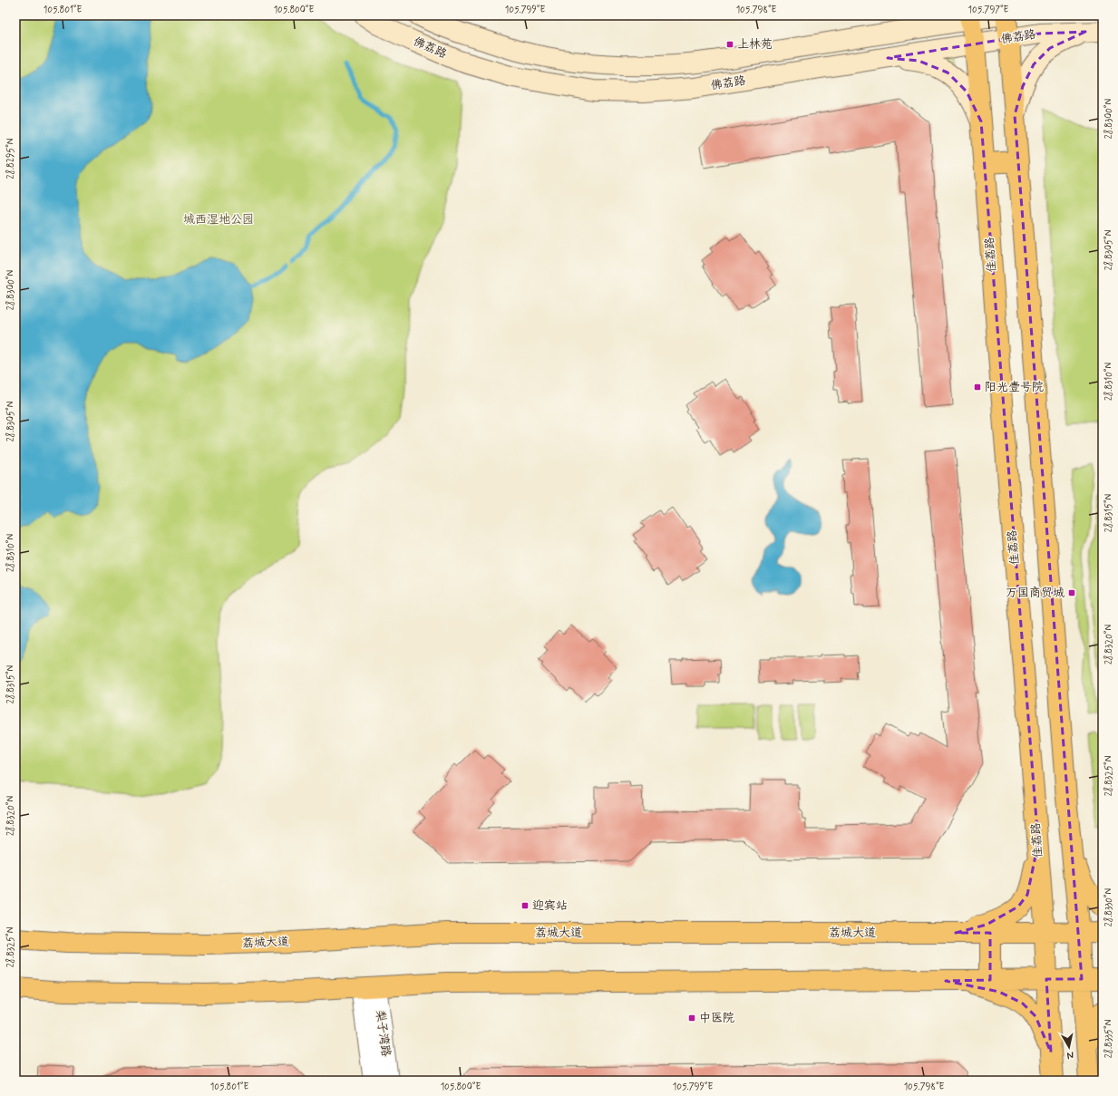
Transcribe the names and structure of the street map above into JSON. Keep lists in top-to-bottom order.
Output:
{
  "streets": {
    "main road": ["佛荔路", "佳荔路", "荔城大道"],
    "street": ["梨子湾路"]
  },
  "crossings": [
    ["佛荔路", "佳荔路"],
    ["佳荔路", "荔城大道"]
  ],
  "parks": ["城西湿地公园"],
  "places": {
    "transit": [
      "上林苑",
      "阳光壹号院",
      "万国商贸城",
      "迎宾站",
      "中医院"
    ]
  },
  "north": "bottom",
  "coordinates": [
    "105.801°E",
    "105.800°E",
    "105.799°E",
    "105.798°E",
    "105.797°E",
    "28.8300°N",
    "28.8295°N",
    "28.8305°N",
    "28.8310°N",
    "28.8315°N",
    "28.8320°N",
    "28.8325°N",
    "28.8330°N",
    "28.8335°N"
  ]
}
